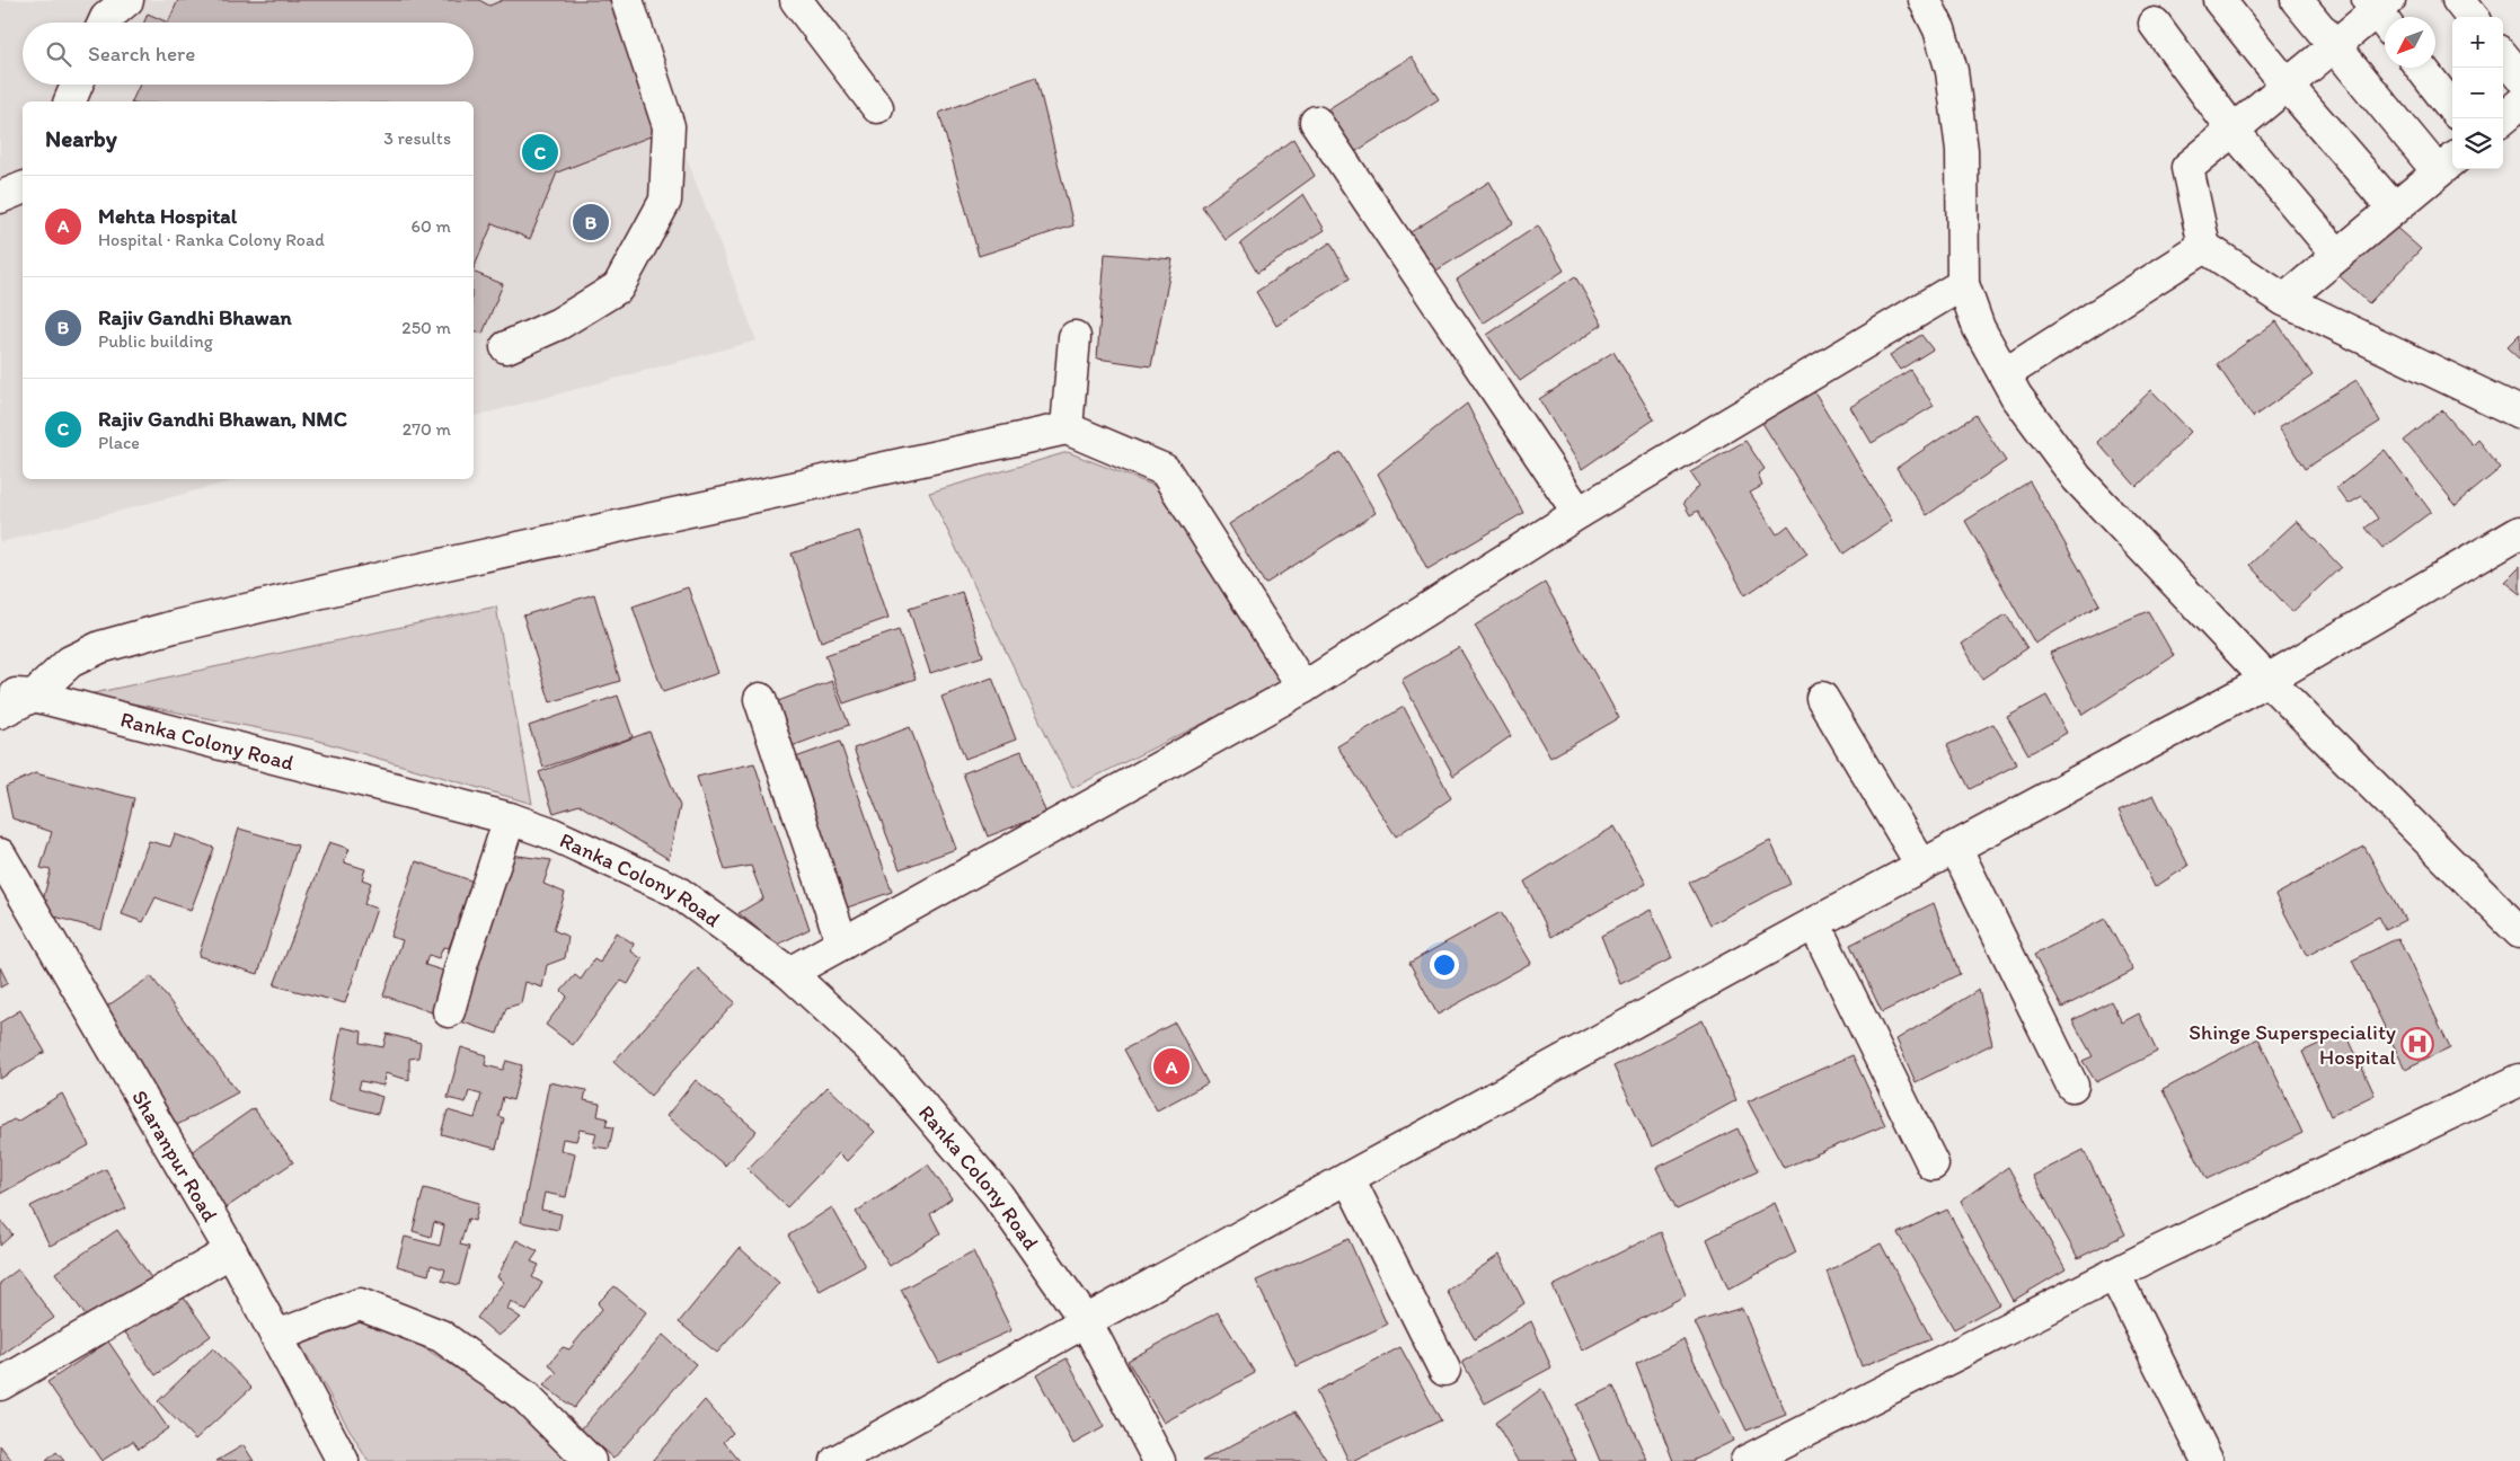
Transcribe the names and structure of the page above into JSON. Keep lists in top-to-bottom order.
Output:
{
  "streets": {
    "street": ["Ranka Colony Road", "Sharanpur Road"]
  },
  "places": {
    "hospital": ["Shinge Superspeciality Hospital"]
  },
  "north": "bottom left",
  "page": {
    "map_buttons": ["+", "−"],
    "search": "Search here",
    "heading": ["Nearby", "3 results"],
    "pins": ["C", "B", "A"],
    "list": [
      {
        "mark": "A",
        "name": "Mehta Hospital",
        "note": "Hospital · Ranka Colony Road",
        "value": "60 m"
      },
      {
        "mark": "B",
        "name": "Rajiv Gandhi Bhawan",
        "note": "Public building",
        "value": "250 m"
      },
      {
        "mark": "C",
        "name": "Rajiv Gandhi Bhawan, NMC",
        "note": "Place",
        "value": "270 m"
      }
    ]
  }
}
